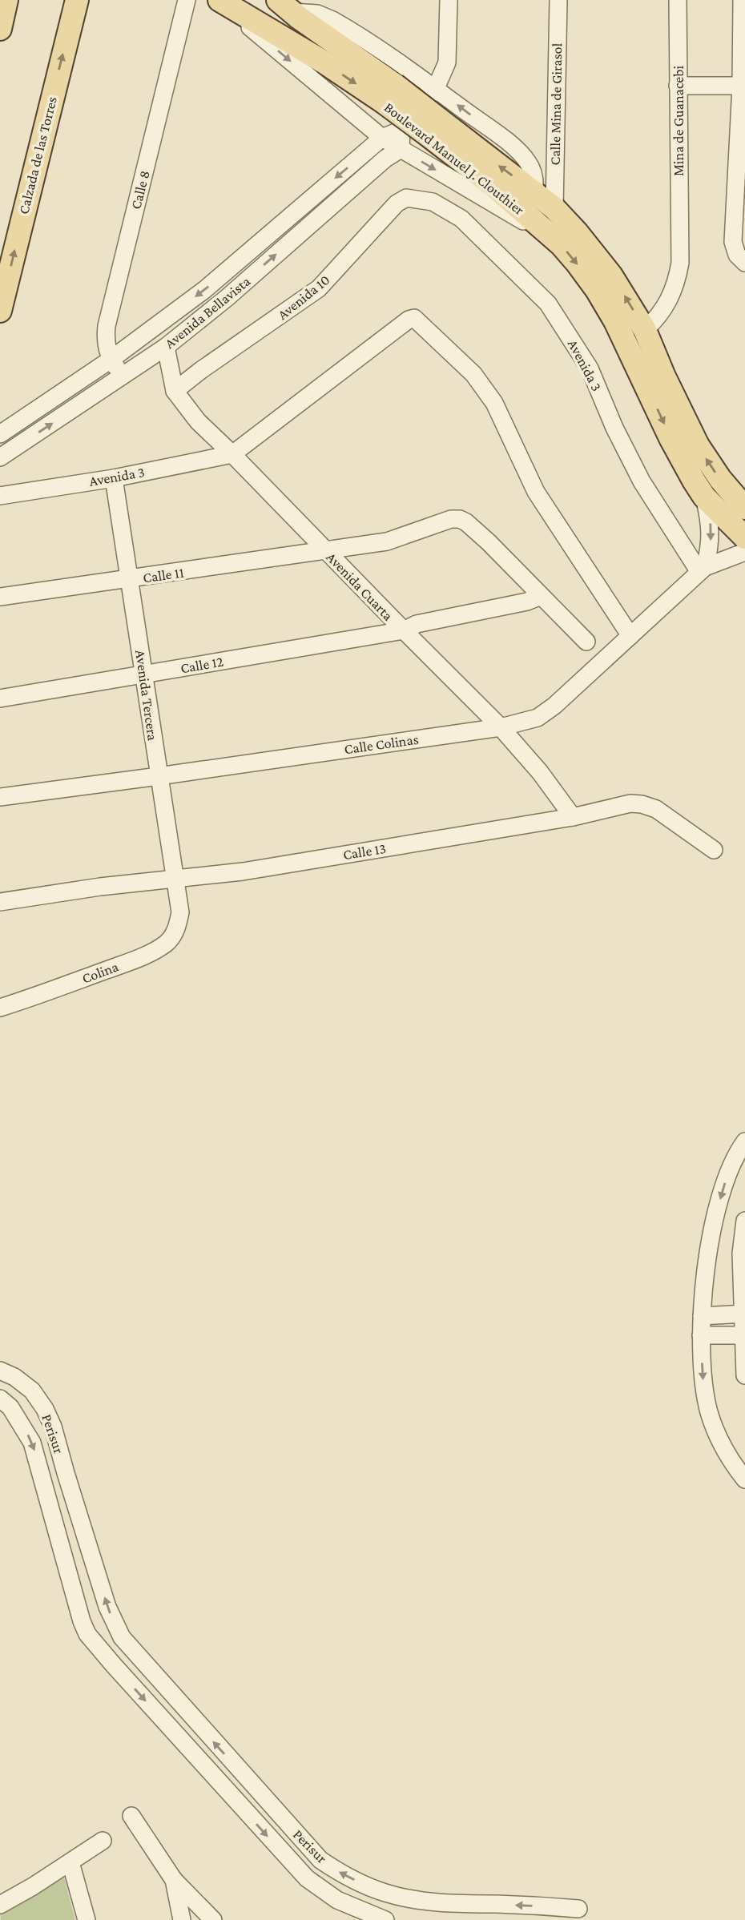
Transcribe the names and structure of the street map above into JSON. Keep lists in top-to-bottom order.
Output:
{
  "streets": {
    "main road": ["Calzada de las Torres", "Boulevard Manuel J. Clouthier"],
    "street": [
      "Calle Mina de Girasol",
      "Mina de Guanacebi",
      "Calle 8",
      "Avenida 10",
      "Avenida Bellavista",
      "Avenida 3",
      "Calle 11",
      "Avenida Cuarta",
      "Calle 12",
      "Avenida Tercera",
      "Calle Colinas",
      "Calle 13",
      "Colina",
      "Perisur"
    ]
  },
  "crossings": [
    ["Calle Mina de Girasol", "Boulevard Manuel J. Clouthier"],
    ["Mina de Guanacebi", "Boulevard Manuel J. Clouthier"],
    ["Calle 8", "Avenida Bellavista"],
    ["Avenida 10", "Avenida 3"],
    ["Avenida 10", "Avenida Cuarta"],
    ["Avenida Bellavista", "Avenida Cuarta"],
    ["Avenida 3", "Avenida Cuarta"],
    ["Avenida 3", "Avenida Tercera"],
    ["Avenida 3", "Calle Colinas"],
    ["Calle 11", "Avenida Cuarta"],
    ["Calle 11", "Calle 12"],
    ["Calle 11", "Avenida Tercera"],
    ["Avenida Cuarta", "Calle 12"],
    ["Avenida Cuarta", "Calle Colinas"],
    ["Avenida Cuarta", "Calle 13"],
    ["Calle 12", "Avenida Tercera"],
    ["Avenida Tercera", "Calle Colinas"],
    ["Avenida Tercera", "Calle 13"],
    ["Avenida Tercera", "Colina"]
  ],
  "one_way": ["Calzada de las Torres"]
}
